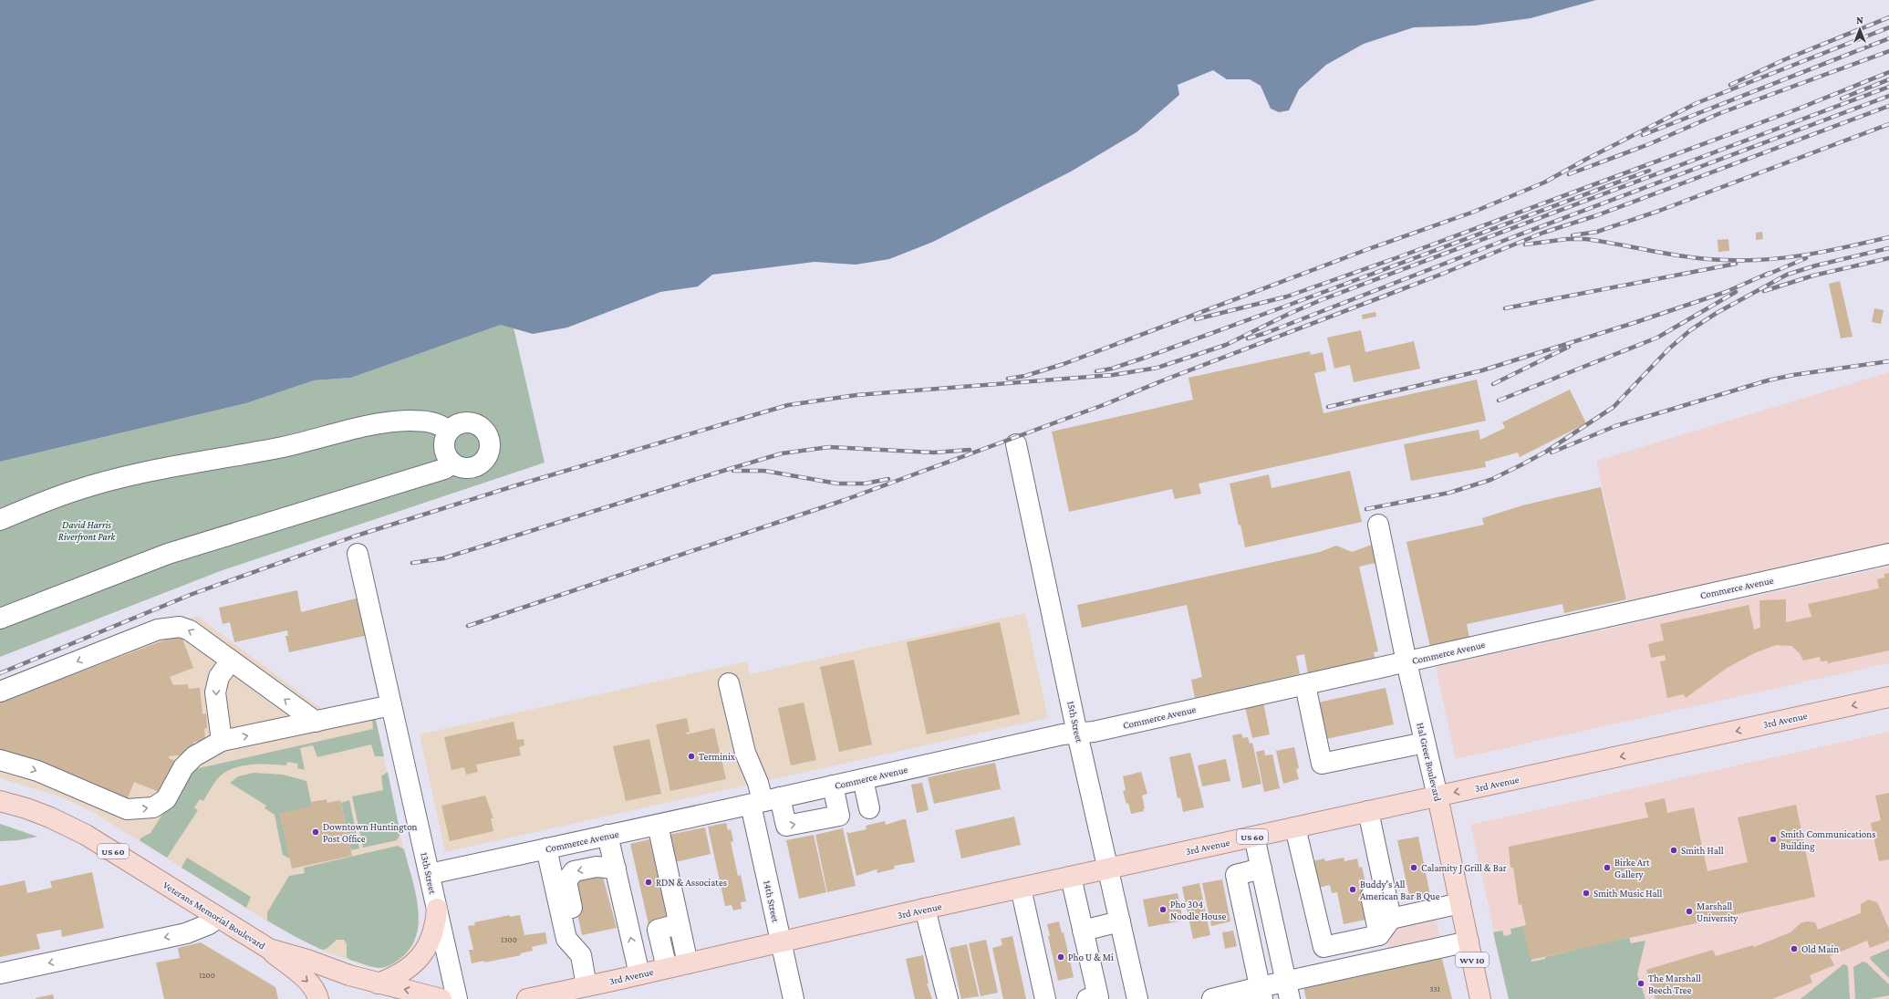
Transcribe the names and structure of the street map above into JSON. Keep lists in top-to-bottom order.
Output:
{
  "streets": {
    "main road": [
      "3rd Avenue",
      "Hal Greer Boulevard",
      "US 60",
      "Veterans Memorial Boulevard",
      "WV 10"
    ],
    "street": [
      "Commerce Avenue",
      "15th Street",
      "13th Street",
      "14th Street"
    ]
  },
  "crossings": [
    ["Commerce Avenue", "15th Street"],
    ["Commerce Avenue", "Hal Greer Boulevard"],
    ["Commerce Avenue", "13th Street"],
    ["Commerce Avenue", "14th Street"],
    ["3rd Avenue", "15th Street"],
    ["3rd Avenue", "Hal Greer Boulevard"],
    ["3rd Avenue", "14th Street"]
  ],
  "parks": ["David Harris Riverfront Park"],
  "places": [
    "Terminix",
    "Downtown Huntington Post Office",
    "Smith Communications Building",
    "Smith Hall",
    "Calamity J Grill & Bar",
    "Birke Art Gallery",
    "RDN & Associates",
    "Buddy's All American Bar B Que",
    "Smith Music Hall",
    "Pho 304 Noodle House",
    "Marshall University",
    "Old Main",
    "Pho U & Mi",
    "The Marshall Beech Tree"
  ],
  "house_numbers": ["1300", "1200", "331"],
  "north": "top"
}
